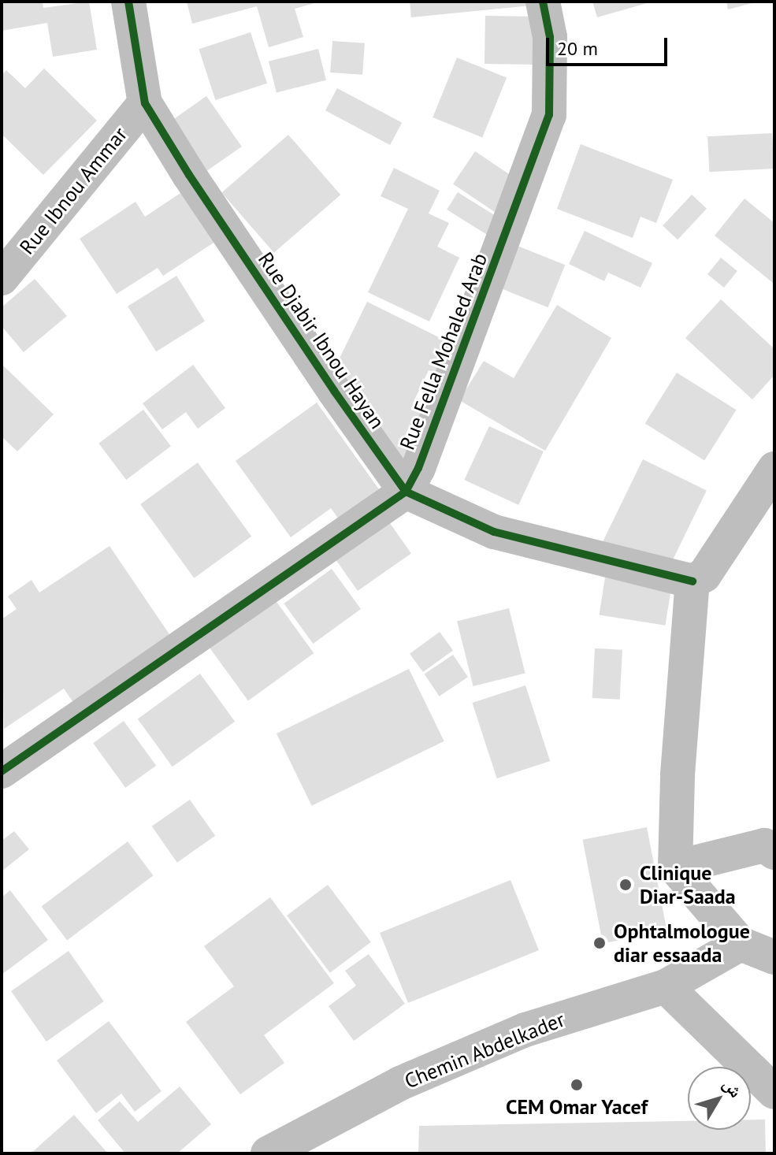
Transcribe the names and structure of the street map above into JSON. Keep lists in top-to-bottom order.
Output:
{
  "streets": {
    "street": [
      "Rue Ibnou Ammar",
      "Rue Djabir Ibnou Hayan",
      "Rue Fella Mohaled Arab",
      "Chemin Abdelkader"
    ]
  },
  "crossings": [
    ["Rue Ibnou Ammar", "Rue Djabir Ibnou Hayan"],
    ["Rue Djabir Ibnou Hayan", "Rue Fella Mohaled Arab"]
  ],
  "places": ["Clinique Diar-Saada", "Ophtalmologue diar essaada", "CEM Omar Yacef"],
  "scale_bar": "20 m",
  "north": "top right"
}
